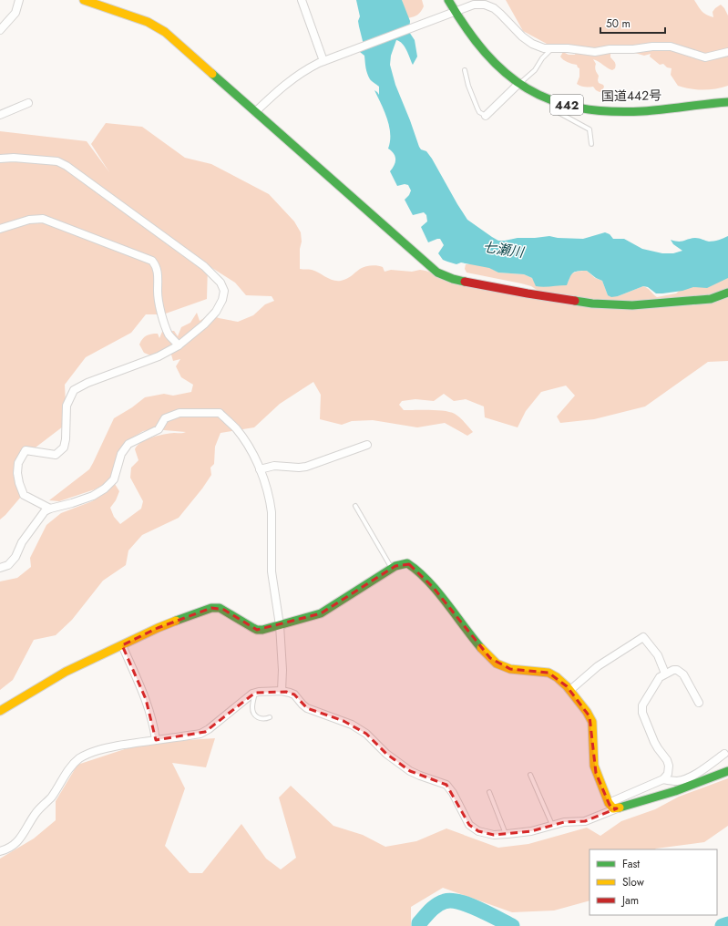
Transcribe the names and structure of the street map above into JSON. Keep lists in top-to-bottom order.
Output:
{
  "streets": {
    "main road": ["国道442号", "442"]
  },
  "water": ["七瀬川"],
  "legend": ["Fast", "Slow", "Jam"],
  "scale_bar": "50 m"
}
